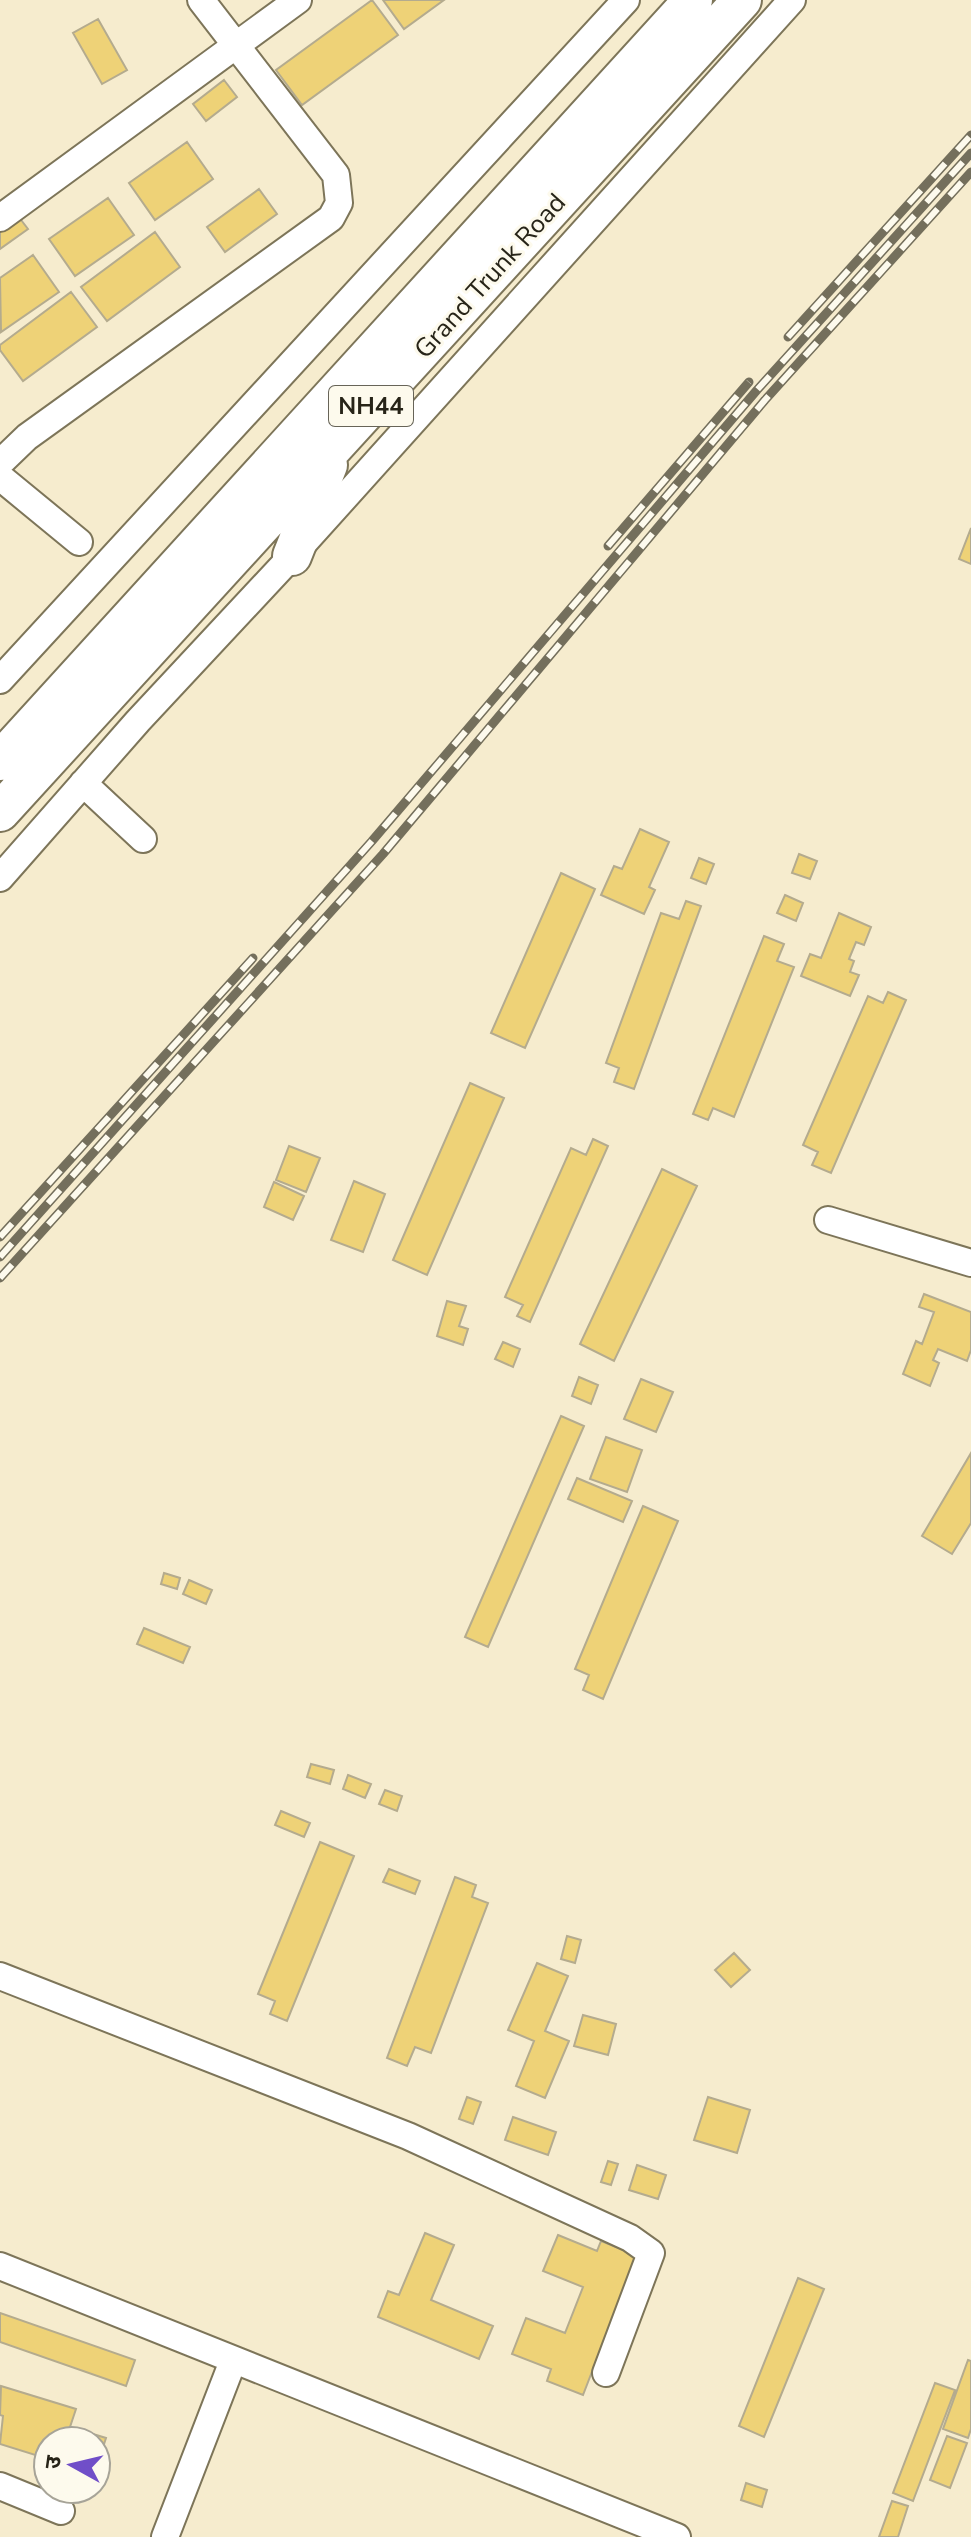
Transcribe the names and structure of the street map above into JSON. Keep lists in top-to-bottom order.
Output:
{
  "streets": {
    "highway": ["Grand Trunk Road", "NH44"]
  },
  "north": "left"
}
